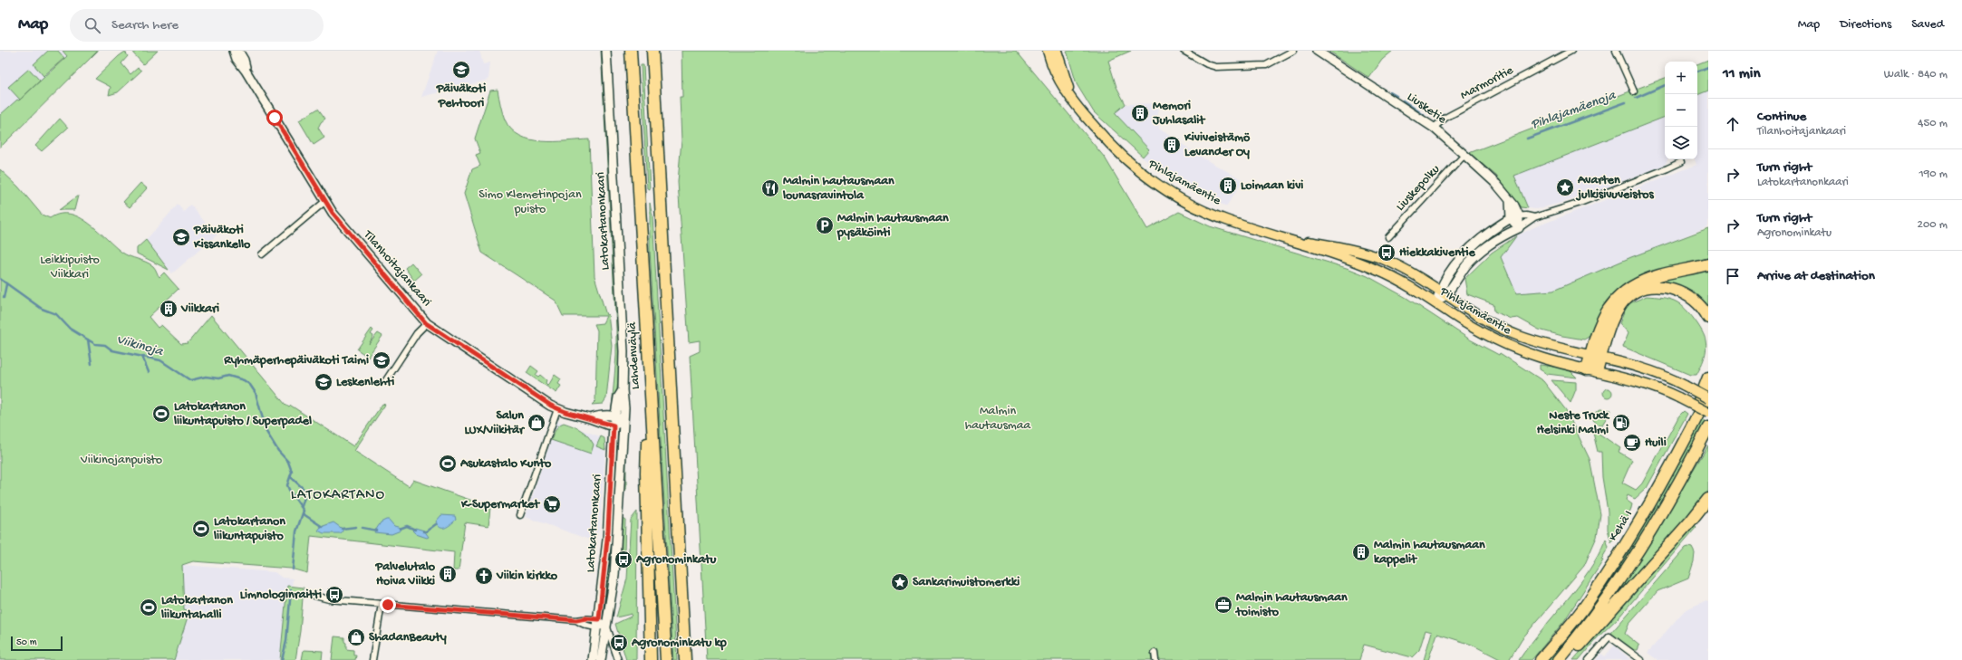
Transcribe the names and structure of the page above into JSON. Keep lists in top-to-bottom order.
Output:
{
  "streets": {
    "highway": ["Lahdenväylä", "Kehä I"],
    "main road": ["Pihlajamäentie"],
    "street": [
      "Marmoritie",
      "Liusketie",
      "Liuskepolku",
      "Latokartanonkaari",
      "Tilanhoitajankaari"
    ]
  },
  "crossings": [
    ["Marmoritie", "Liusketie"],
    ["Liusketie", "Liuskepolku"],
    ["Latokartanonkaari", "Tilanhoitajankaari"]
  ],
  "districts": ["LATOKARTANO"],
  "water": ["Pihlajamäenoja", "Viikinoja"],
  "parks": [
    "Simo Klemetinpojan puisto",
    "Leikkipuisto Viikkari",
    "Malmin hautausmaa",
    "Viikinojanpuisto"
  ],
  "places": {
    "school or university": [
      "Päiväkoti Pehtoori",
      "Päiväkoti Kissankello",
      "Ryhmäperhepäiväkoti Taimi",
      "Leskenlehti"
    ],
    "building": [
      "Memori Juhlasalit",
      "Kiviveistämö Levander Oy",
      "Loimaan kivi",
      "Viikkari",
      "Malmin hautausmaan kappelit",
      "Palvelutalo Hoiva Viikki"
    ],
    "place": ["Avarten julkisivuveistos", "Sankarimuistomerkki"],
    "restaurant": ["Malmin hautausmaan lounasravintola"],
    "parking": ["Malmin hautausmaan pysäköinti"],
    "bus stop": [
      "Hiekkakiventie",
      "Agronominkatu",
      "Limnologinraitti",
      "Agronominkatu kp"
    ],
    "sports": [
      "Latokartanon liikuntapuisto / Superpadel",
      "Asukastalo Kunto",
      "Latokartanon liikuntapuisto",
      "Latokartanon liikuntahalli"
    ],
    "shop": ["Salun LUX/Viikitär", "ShadanBeauty"],
    "fuel station": ["Neste Truck Helsinki Malmi"],
    "cafe": ["Huili"],
    "supermarket": ["K-Supermarket"],
    "church": ["Viikin kirkko"],
    "office": ["Malmin hautausmaan toimisto"]
  },
  "scale_bar": "50 m",
  "page": {
    "header": "Map",
    "search": "Search here",
    "nav": ["Map", "Directions", "Saved"],
    "heading": ["11 min", "Walk · 840 m"],
    "map_buttons": ["+", "−"],
    "list": [
      ["Continue", "Tilanhoitajankaari", "450 m"],
      ["Turn right", "Latokartanonkaari", "190 m"],
      ["Turn right", "Agronominkatu", "200 m"],
      "Arrive at destination"
    ],
    "scale": "50 m"
  }
}
